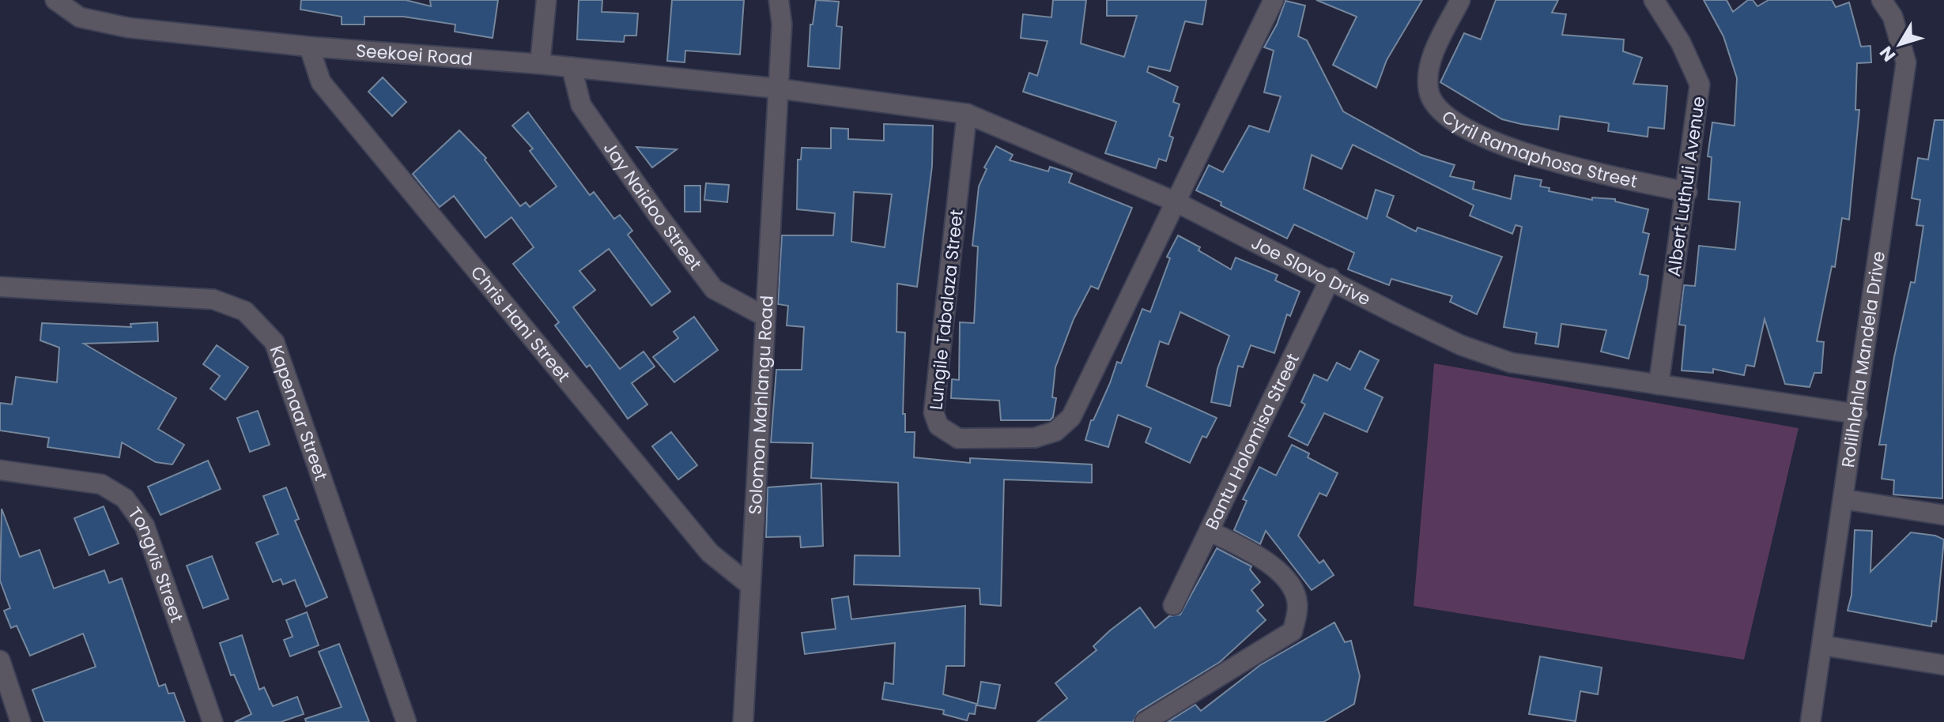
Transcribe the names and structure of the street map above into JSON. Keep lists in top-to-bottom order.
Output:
{
  "streets": {
    "street": [
      "Seekoei Road",
      "Cyril Ramaphosa Street",
      "Albert Luthuli Avenue",
      "Jay Naidoo Street",
      "Joe Slovo Drive",
      "Lungile Tabalaza Street",
      "Chris Hani Street",
      "Rolilhlahla Mandela Drive",
      "Solomon Mahlangu Road",
      "Kapenaar Street",
      "Bantu Holomisa Street",
      "Tongvis Street"
    ]
  },
  "crossings": [
    ["Seekoei Road", "Jay Naidoo Street"],
    ["Seekoei Road", "Joe Slovo Drive"],
    ["Seekoei Road", "Chris Hani Street"],
    ["Seekoei Road", "Solomon Mahlangu Road"],
    ["Cyril Ramaphosa Street", "Albert Luthuli Avenue"],
    ["Albert Luthuli Avenue", "Joe Slovo Drive"],
    ["Jay Naidoo Street", "Solomon Mahlangu Road"],
    ["Joe Slovo Drive", "Lungile Tabalaza Street"],
    ["Joe Slovo Drive", "Rolilhlahla Mandela Drive"],
    ["Joe Slovo Drive", "Solomon Mahlangu Road"],
    ["Joe Slovo Drive", "Bantu Holomisa Street"],
    ["Chris Hani Street", "Solomon Mahlangu Road"]
  ],
  "north": "bottom left"
}
